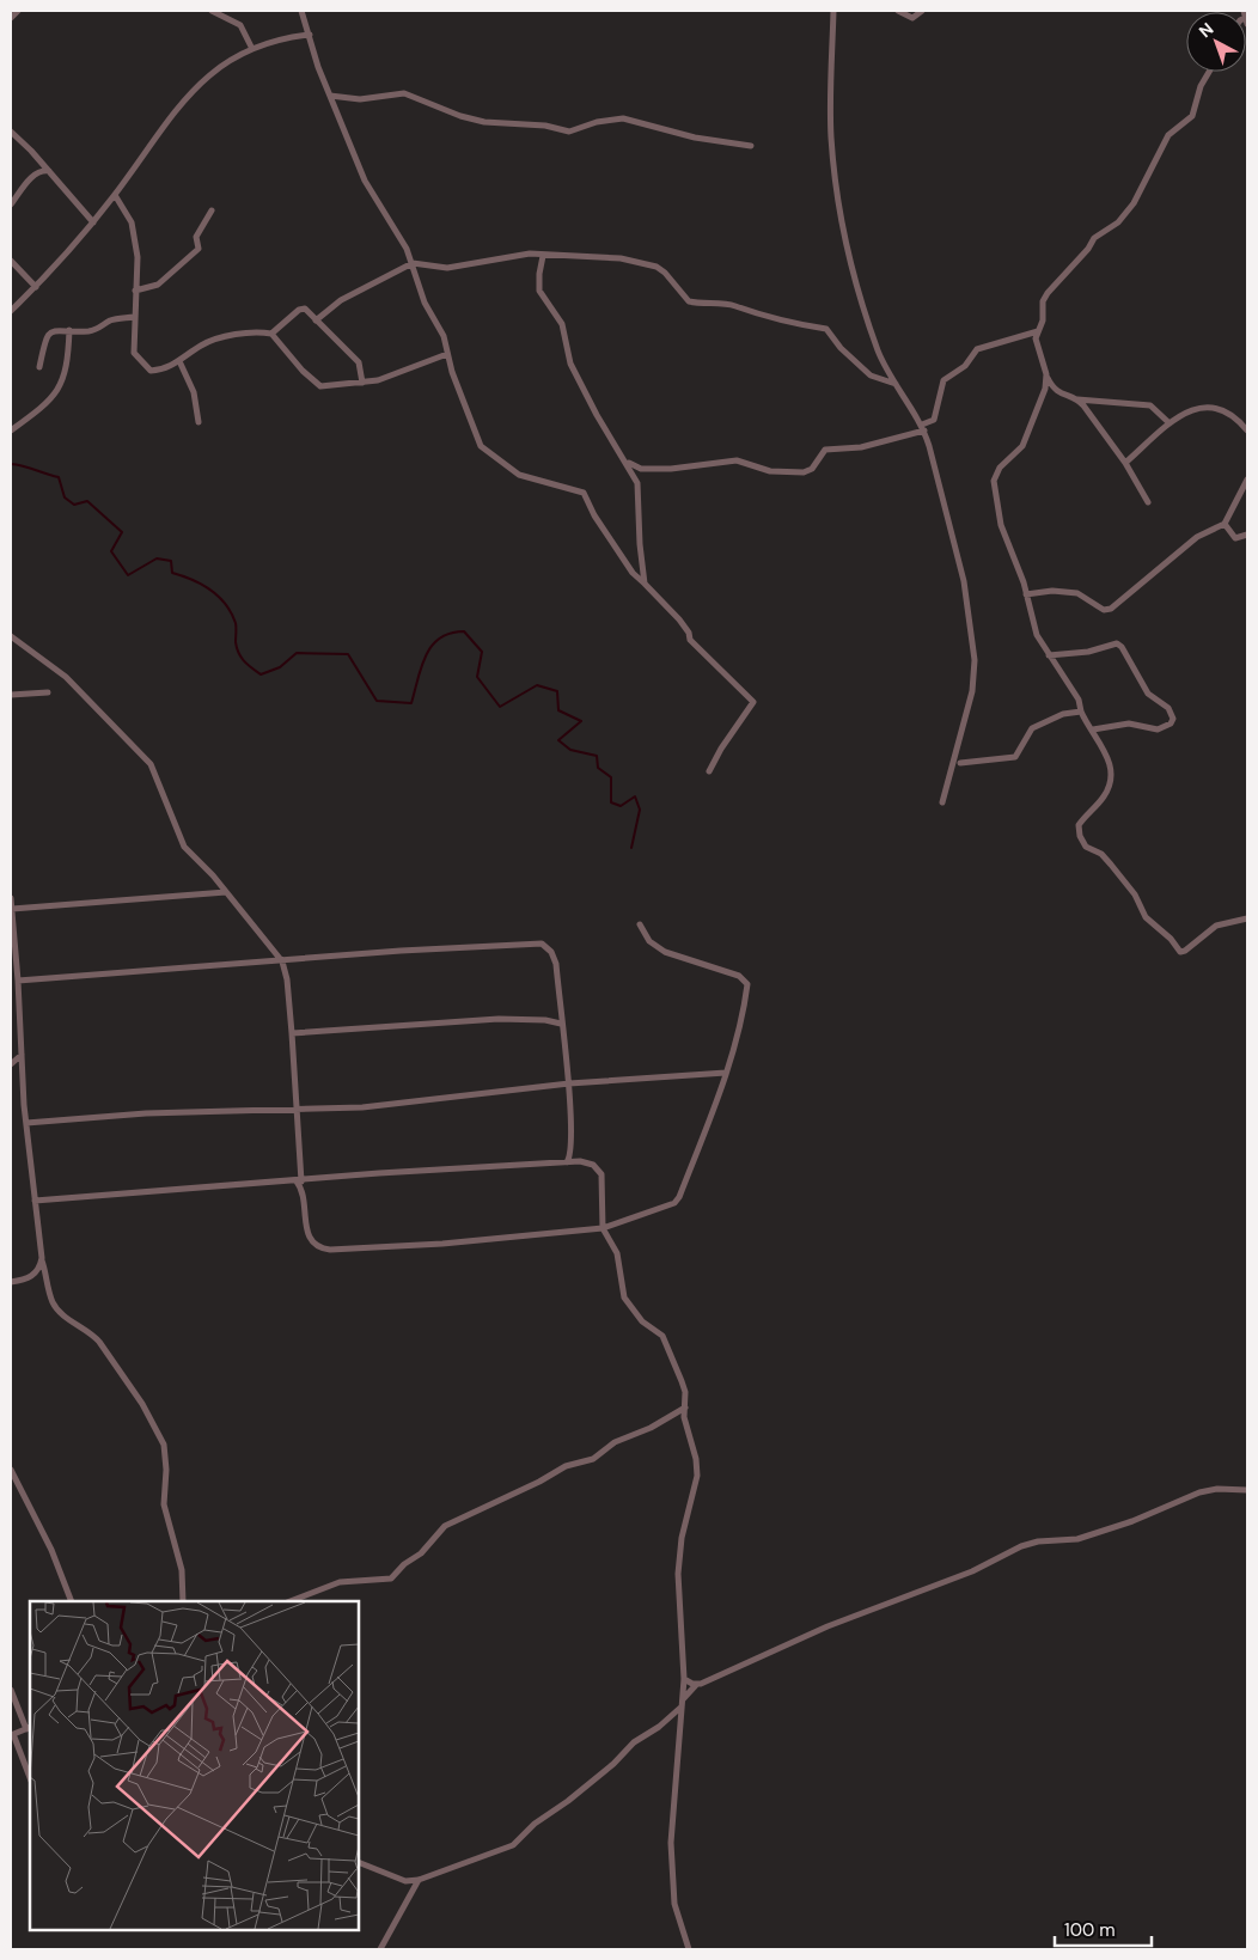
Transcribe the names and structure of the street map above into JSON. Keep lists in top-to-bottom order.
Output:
{
  "scale_bar": "100 m",
  "north": "top left"
}
